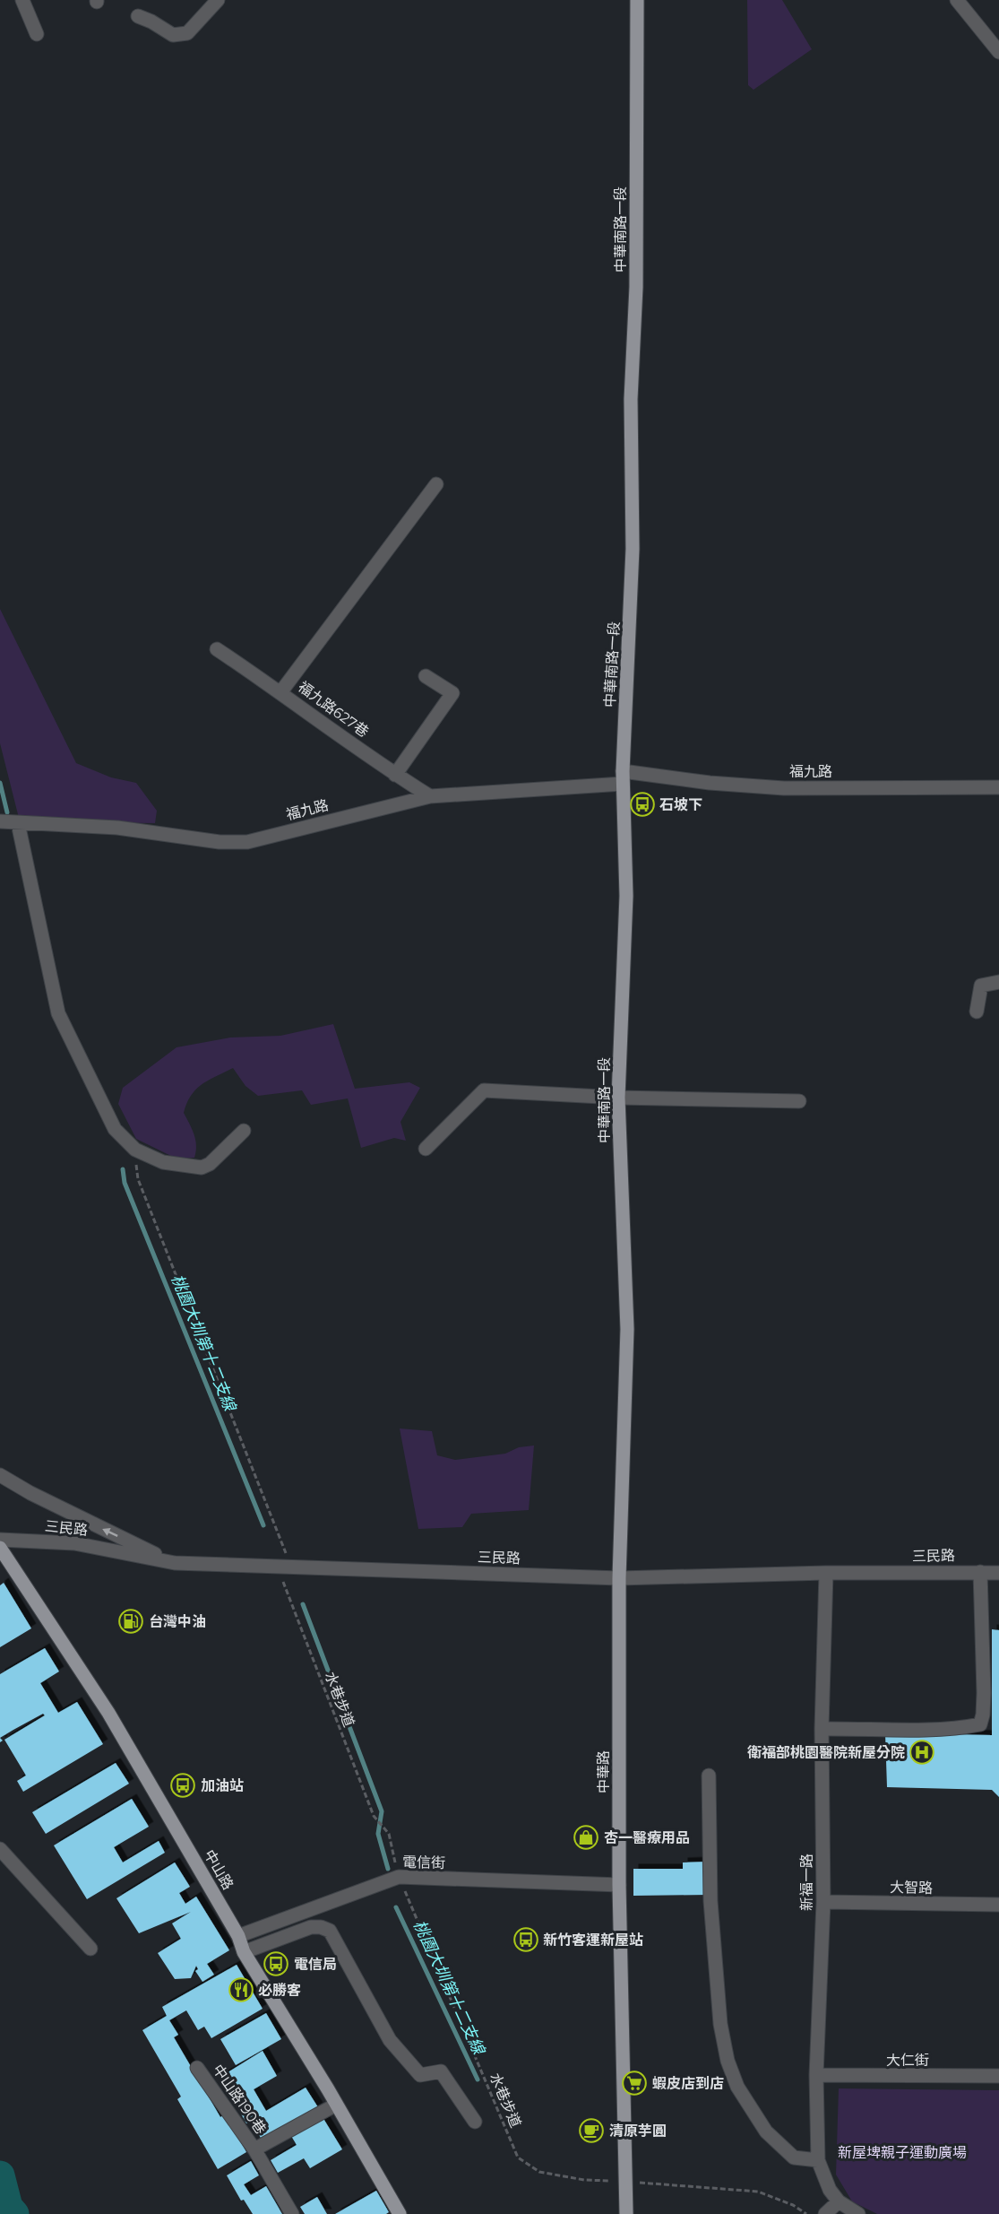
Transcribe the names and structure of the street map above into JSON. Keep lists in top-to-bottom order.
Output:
{
  "streets": {
    "main road": ["中華南路一段", "中華路", "中山路"],
    "street": [
      "福九路627巷",
      "福九路",
      "三民路",
      "電信街",
      "新福一路",
      "大智路",
      "大仁街",
      "中山路190巷"
    ],
    "path": ["水巷步道"]
  },
  "crossings": [
    ["中華南路一段", "福九路"],
    ["中華南路一段", "中華路"],
    ["福九路627巷", "福九路"],
    ["三民路", "水巷步道"],
    ["三民路", "中華路"],
    ["三民路", "新福一路"],
    ["水巷步道", "中華路"],
    ["水巷步道", "電信街"],
    ["中華路", "電信街"],
    ["電信街", "中山路"],
    ["中山路", "中山路190巷"],
    ["新福一路", "大智路"],
    ["新福一路", "大仁街"]
  ],
  "water": ["桃園大圳第十二支線"],
  "parks": ["新屋埤親子運動廣場"],
  "places": {
    "bus stop": [
      "石坡下",
      "加油站",
      "新竹客運新屋站",
      "電信局"
    ],
    "fuel station": ["台灣中油"],
    "hospital": ["衛福部桃園醫院新屋分院"],
    "shop": ["杏一醫療用品"],
    "restaurant": ["必勝客"],
    "supermarket": ["蝦皮店到店"],
    "cafe": ["清原芋圓"]
  }
}
